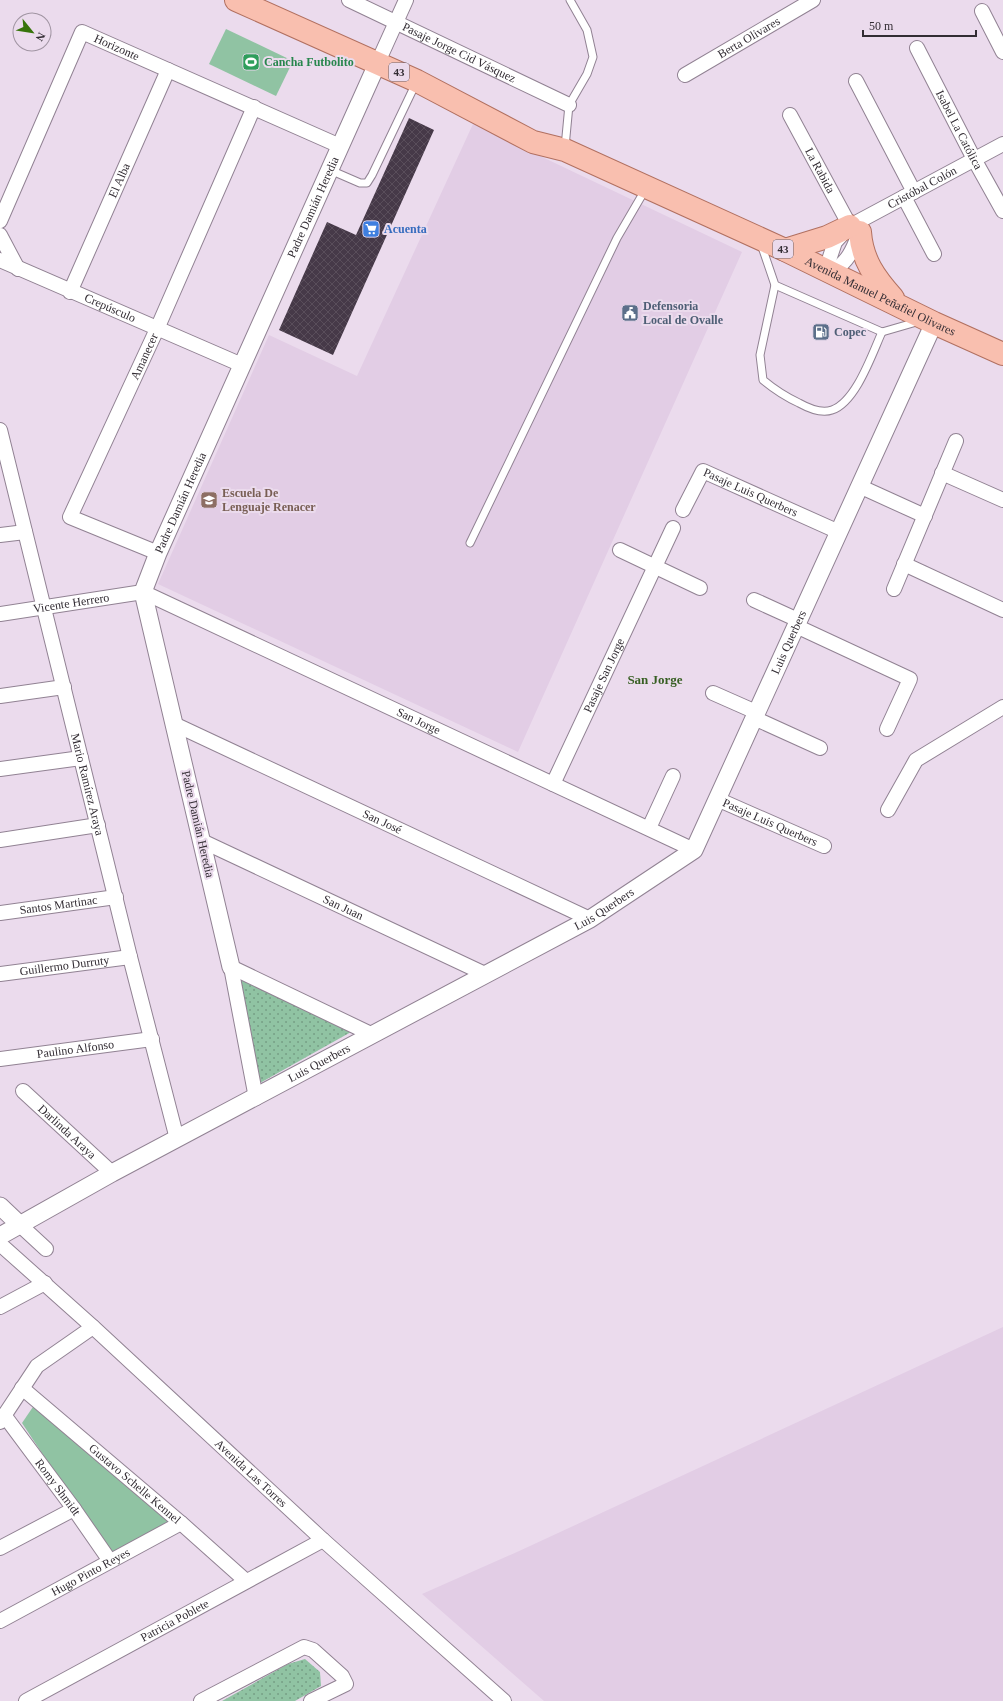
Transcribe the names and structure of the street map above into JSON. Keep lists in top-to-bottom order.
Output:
{
  "streets": {
    "main road": ["43", "Avenida Manuel Peñafiel Olivares"],
    "street": [
      "Berta Olivares",
      "Horizonte",
      "Pasaje Jorge Cid Vásquez",
      "Isabel La Católica",
      "La Rabida",
      "El Alba",
      "Cristóbal Colón",
      "Padre Damián Heredia",
      "Crepúsculo",
      "Amanecer",
      "Pasaje Luis Querbers",
      "Vicente Herrero",
      "Luis Querbers",
      "Pasaje San Jorge",
      "San Jorge",
      "Mario Ramírez Araya",
      "San José",
      "Santos Martinac",
      "San Juan",
      "Guillermo Durruty",
      "Paulino Alfonso",
      "Darlinda Araya",
      "Avenida Las Torres",
      "Gustavo Schelle Kennel",
      "Romy Shmidt",
      "Hugo Pinto Reyes",
      "Patricia Poblete"
    ]
  },
  "crossings": [
    ["Horizonte", "El Alba"],
    ["Horizonte", "Padre Damián Heredia"],
    ["Horizonte", "Amanecer"],
    ["Isabel La Católica", "Cristóbal Colón"],
    ["La Rabida", "Cristóbal Colón"],
    ["El Alba", "Crepúsculo"],
    ["Cristóbal Colón", "Avenida Manuel Peñafiel Olivares"],
    ["Padre Damián Heredia", "Avenida Manuel Peñafiel Olivares"],
    ["Padre Damián Heredia", "Crepúsculo"],
    ["Padre Damián Heredia", "Amanecer"],
    ["Padre Damián Heredia", "Vicente Herrero"],
    ["Padre Damián Heredia", "Luis Querbers"],
    ["Padre Damián Heredia", "San Jorge"],
    ["Padre Damián Heredia", "San José"],
    ["Padre Damián Heredia", "San Juan"],
    ["Avenida Manuel Peñafiel Olivares", "Luis Querbers"],
    ["Crepúsculo", "Amanecer"],
    ["Pasaje Luis Querbers", "Luis Querbers"],
    ["Vicente Herrero", "San Jorge"],
    ["Vicente Herrero", "Mario Ramírez Araya"],
    ["Luis Querbers", "San Jorge"],
    ["Luis Querbers", "Mario Ramírez Araya"],
    ["Luis Querbers", "San José"],
    ["Luis Querbers", "San Juan"],
    ["Luis Querbers", "Darlinda Araya"],
    ["Pasaje San Jorge", "San Jorge"],
    ["Mario Ramírez Araya", "Santos Martinac"],
    ["Mario Ramírez Araya", "Guillermo Durruty"],
    ["Mario Ramírez Araya", "Paulino Alfonso"],
    ["Avenida Las Torres", "Patricia Poblete"],
    ["Gustavo Schelle Kennel", "Hugo Pinto Reyes"],
    ["Gustavo Schelle Kennel", "Patricia Poblete"],
    ["Romy Shmidt", "Hugo Pinto Reyes"]
  ],
  "districts": ["San Jorge"],
  "places": {
    "sports": ["Cancha Futbolito"],
    "supermarket": ["Acuenta"],
    "public building": ["Defensoria Local de Ovalle"],
    "fuel station": ["Copec"],
    "school or university": ["Escuela De Lenguaje Renacer"]
  },
  "scale_bar": "50 m",
  "north": "bottom right"
}
